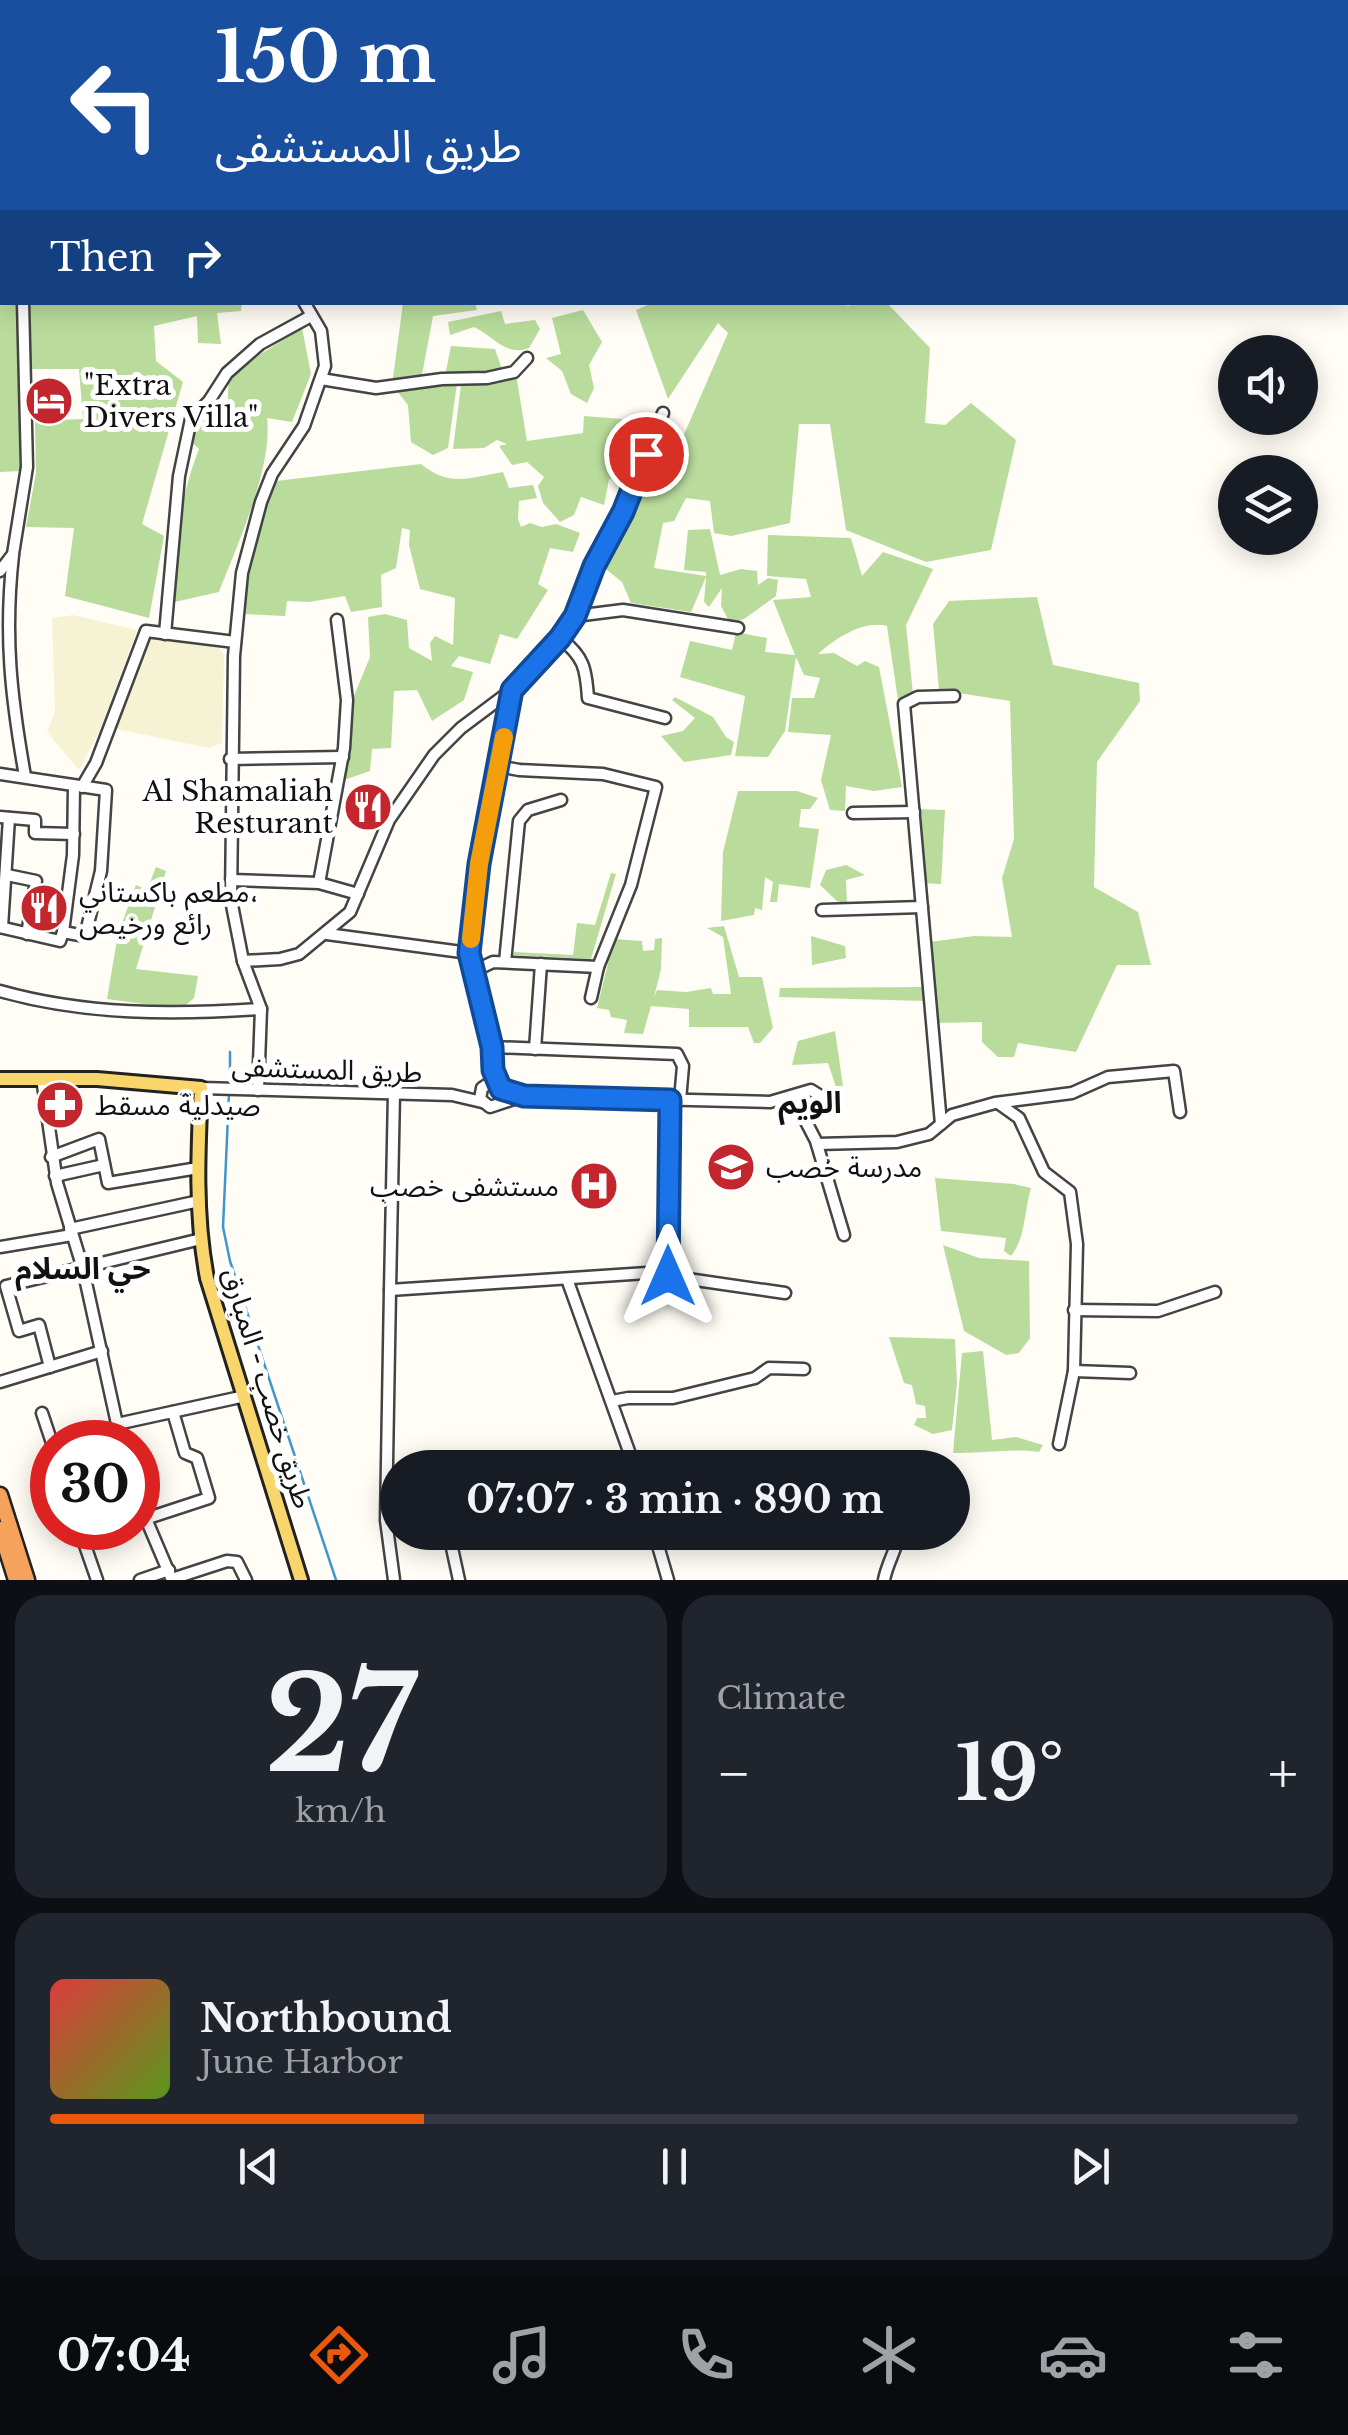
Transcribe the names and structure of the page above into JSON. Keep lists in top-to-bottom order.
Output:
{
  "streets": {
    "main road": ["طريق خصب - المبارق"],
    "street": ["طريق المستشفى"]
  },
  "crossings": [
    ["طريق المستشفى", "طريق خصب - المبارق"]
  ],
  "districts": ["الويم", "حي السلام"],
  "places": {
    "hotel": ["\"Extra Divers Villa\""],
    "restaurant": ["Al Shamaliah Resturant", "مطعم باكستاني، رائع ورخيص"],
    "pharmacy": ["صيدلية مسقط"],
    "school or university": ["مدرسة خصب"],
    "hospital": ["مستشفى خصب"]
  },
  "page": {
    "turn": ["150 m", "طريق المستشفى"],
    "then": "Then",
    "limit": "30",
    "trip": "07:07 · 3 min · 890 m",
    "tile": [
      ["27", "km/h"],
      "Climate"
    ],
    "heat": ["−", "19°", "+"],
    "song": ["Northbound", "June Harbor"],
    "tabs": "07:04"
  }
}
